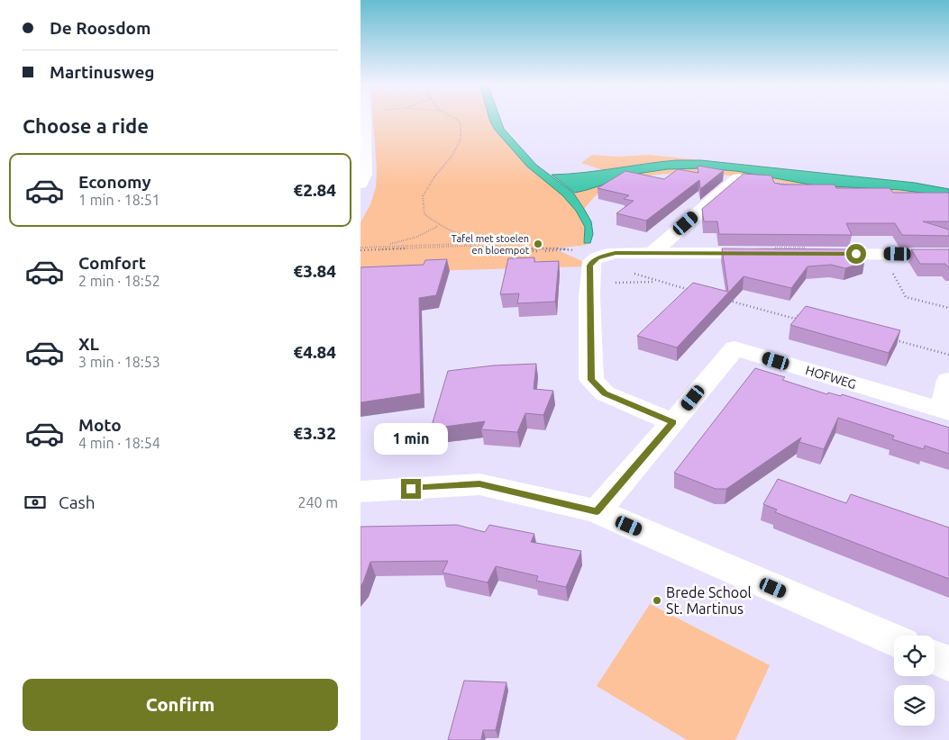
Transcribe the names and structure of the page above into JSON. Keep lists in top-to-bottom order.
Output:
{
  "streets": {
    "street": ["HOFWEG"]
  },
  "places": ["Tafel met stoelen en bloempot", "Brede School St. Martinus"],
  "page": {
    "banner": ["De Roosdom", "Martinusweg"],
    "heading": "Choose a ride",
    "list": [
      {
        "name": "Economy",
        "note": "1 min · 18:51",
        "value": "€2.84"
      },
      {
        "name": "Comfort",
        "note": "2 min · 18:52",
        "value": "€3.84"
      },
      {
        "name": "XL",
        "note": "3 min · 18:53",
        "value": "€4.84"
      },
      {
        "name": "Moto",
        "note": "4 min · 18:54",
        "value": "€3.32"
      }
    ],
    "bubble": "1 min",
    "pay": ["Cash", "240 m"],
    "buttons": "Confirm"
  }
}
